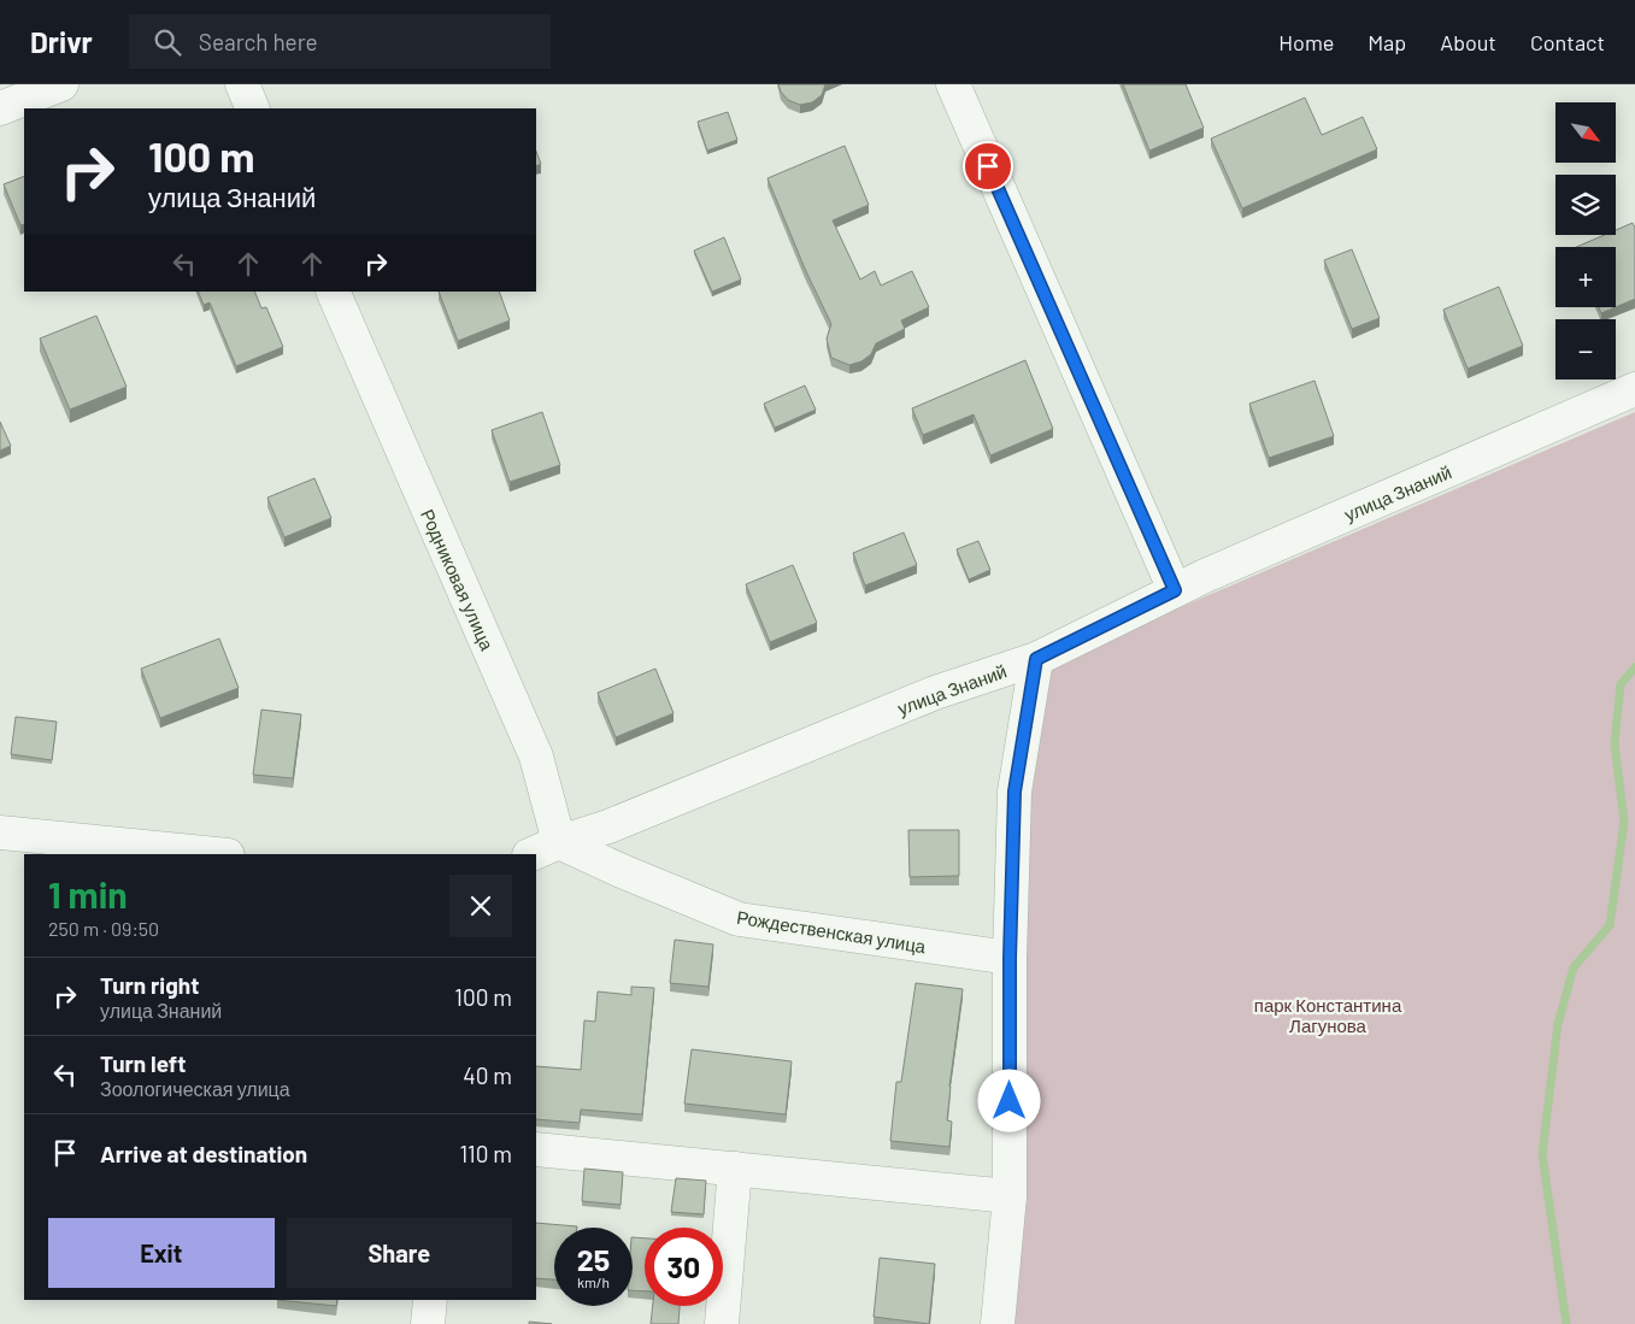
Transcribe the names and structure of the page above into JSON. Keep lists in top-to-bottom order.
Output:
{
  "streets": {
    "street": ["улица Знаний", "Родниковая улица", "Рождественская улица"]
  },
  "crossings": [
    ["улица Знаний", "Родниковая улица"],
    ["улица Знаний", "Рождественская улица"],
    ["Родниковая улица", "Рождественская улица"]
  ],
  "parks": ["парк Константина Лагунова"],
  "north": "bottom right",
  "page": {
    "header": "Drivr",
    "search": "Search here",
    "nav": [
      "Home",
      "Map",
      "About",
      "Contact"
    ],
    "map_buttons": ["+", "−"],
    "turn": ["100 m", "улица Знаний"],
    "heading": ["1 min", "250 m · 09:50"],
    "list": [
      {
        "name": "Turn right",
        "note": "улица Знаний",
        "value": "100 m"
      },
      {
        "name": "Turn left",
        "note": "Зоологическая улица",
        "value": "40 m"
      },
      {
        "name": "Arrive at destination",
        "value": "110 m"
      }
    ],
    "buttons": ["Exit", "Share"],
    "speed": "25 km/h",
    "limit": "30"
  }
}
